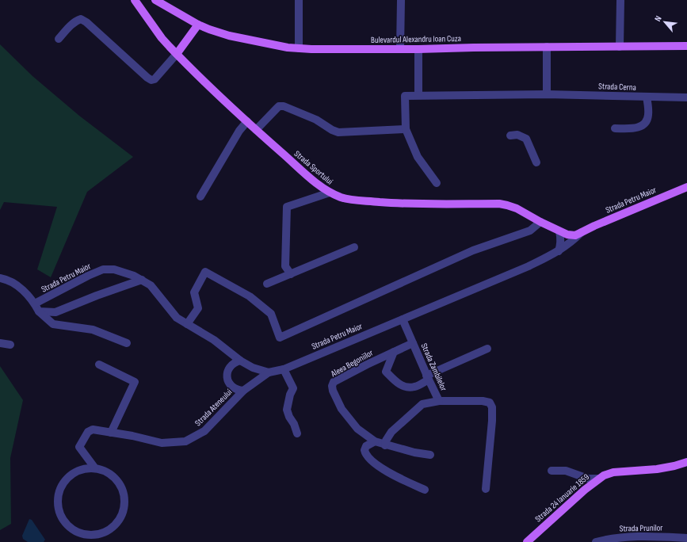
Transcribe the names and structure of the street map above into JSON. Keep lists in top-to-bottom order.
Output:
{
  "streets": {
    "main road": [
      "Bulevardul Alexandru Ioan Cuza",
      "Strada Sportului",
      "Strada Petru Maior",
      "Strada 24 Ianuarie 1859"
    ],
    "street": [
      "Strada Cerna",
      "Aleea Begoniilor",
      "Strada Zambilelor",
      "Strada Ateneului",
      "Strada Prunilor"
    ]
  },
  "crossings": [
    ["Strada Sportului", "Strada Petru Maior"],
    ["Strada Petru Maior", "Strada Zambilelor"],
    ["Strada Petru Maior", "Strada Ateneului"],
    ["Aleea Begoniilor", "Strada Zambilelor"]
  ],
  "north": "top left"
}
